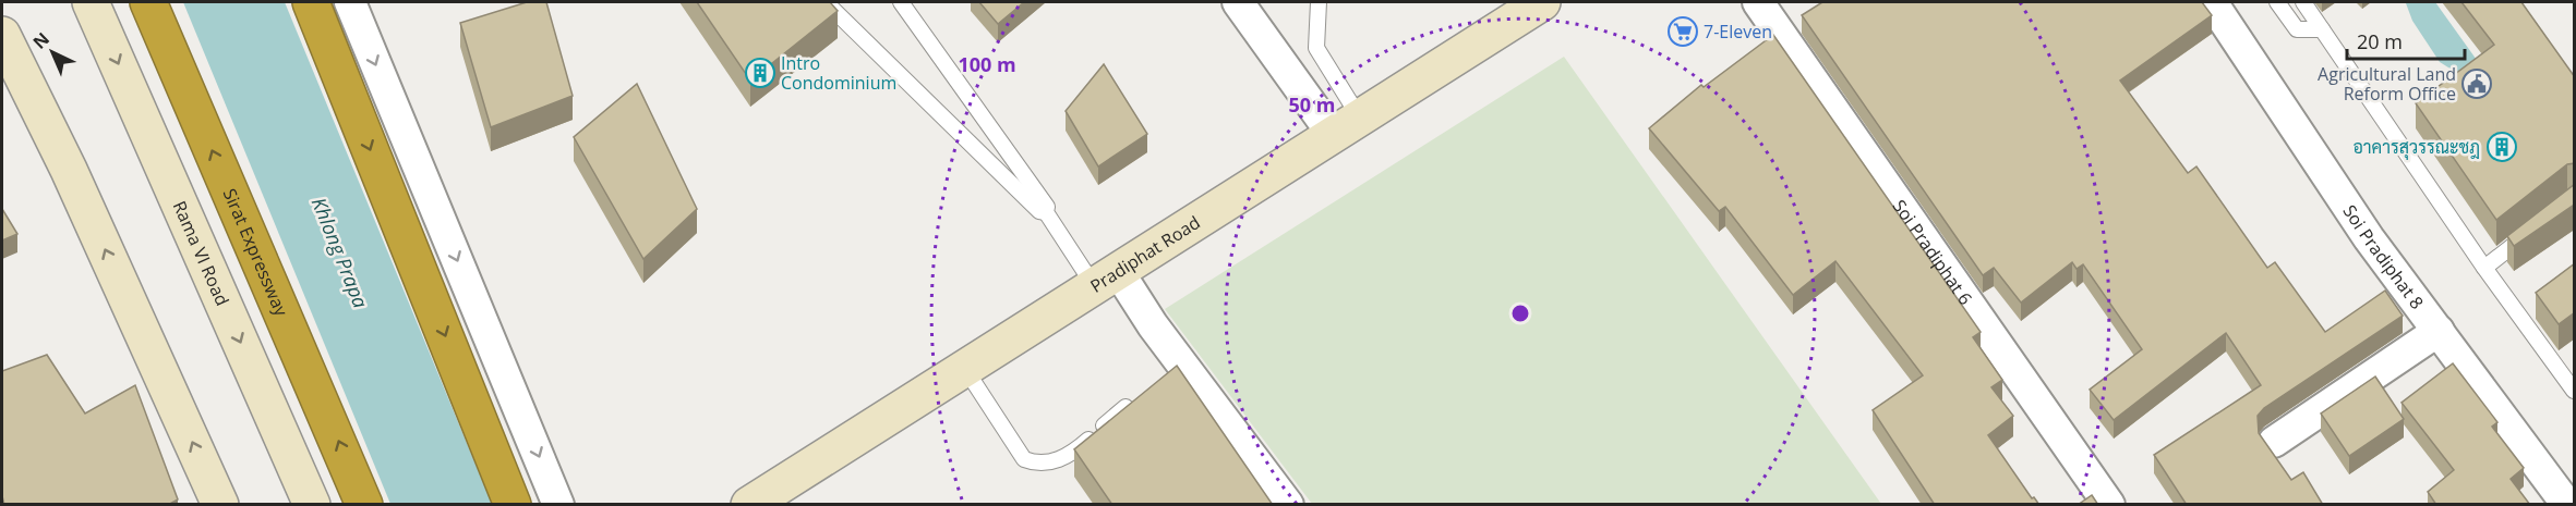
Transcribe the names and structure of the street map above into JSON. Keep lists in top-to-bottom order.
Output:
{
  "streets": {
    "highway": ["Sirat Expressway"],
    "main road": ["Rama VI Road", "Pradiphat Road"],
    "street": ["Soi Pradiphat 6", "Soi Pradiphat 8"]
  },
  "water": ["Khlong Prapa"],
  "places": {
    "supermarket": ["7-Eleven"],
    "building": ["Intro Condominium", "อาคารสุวรรณะชฎ"],
    "public building": ["Agricultural Land Reform Office"]
  },
  "scale_bar": "20 m",
  "north": "top left",
  "rings": ["100 m", "50 m"]
}
